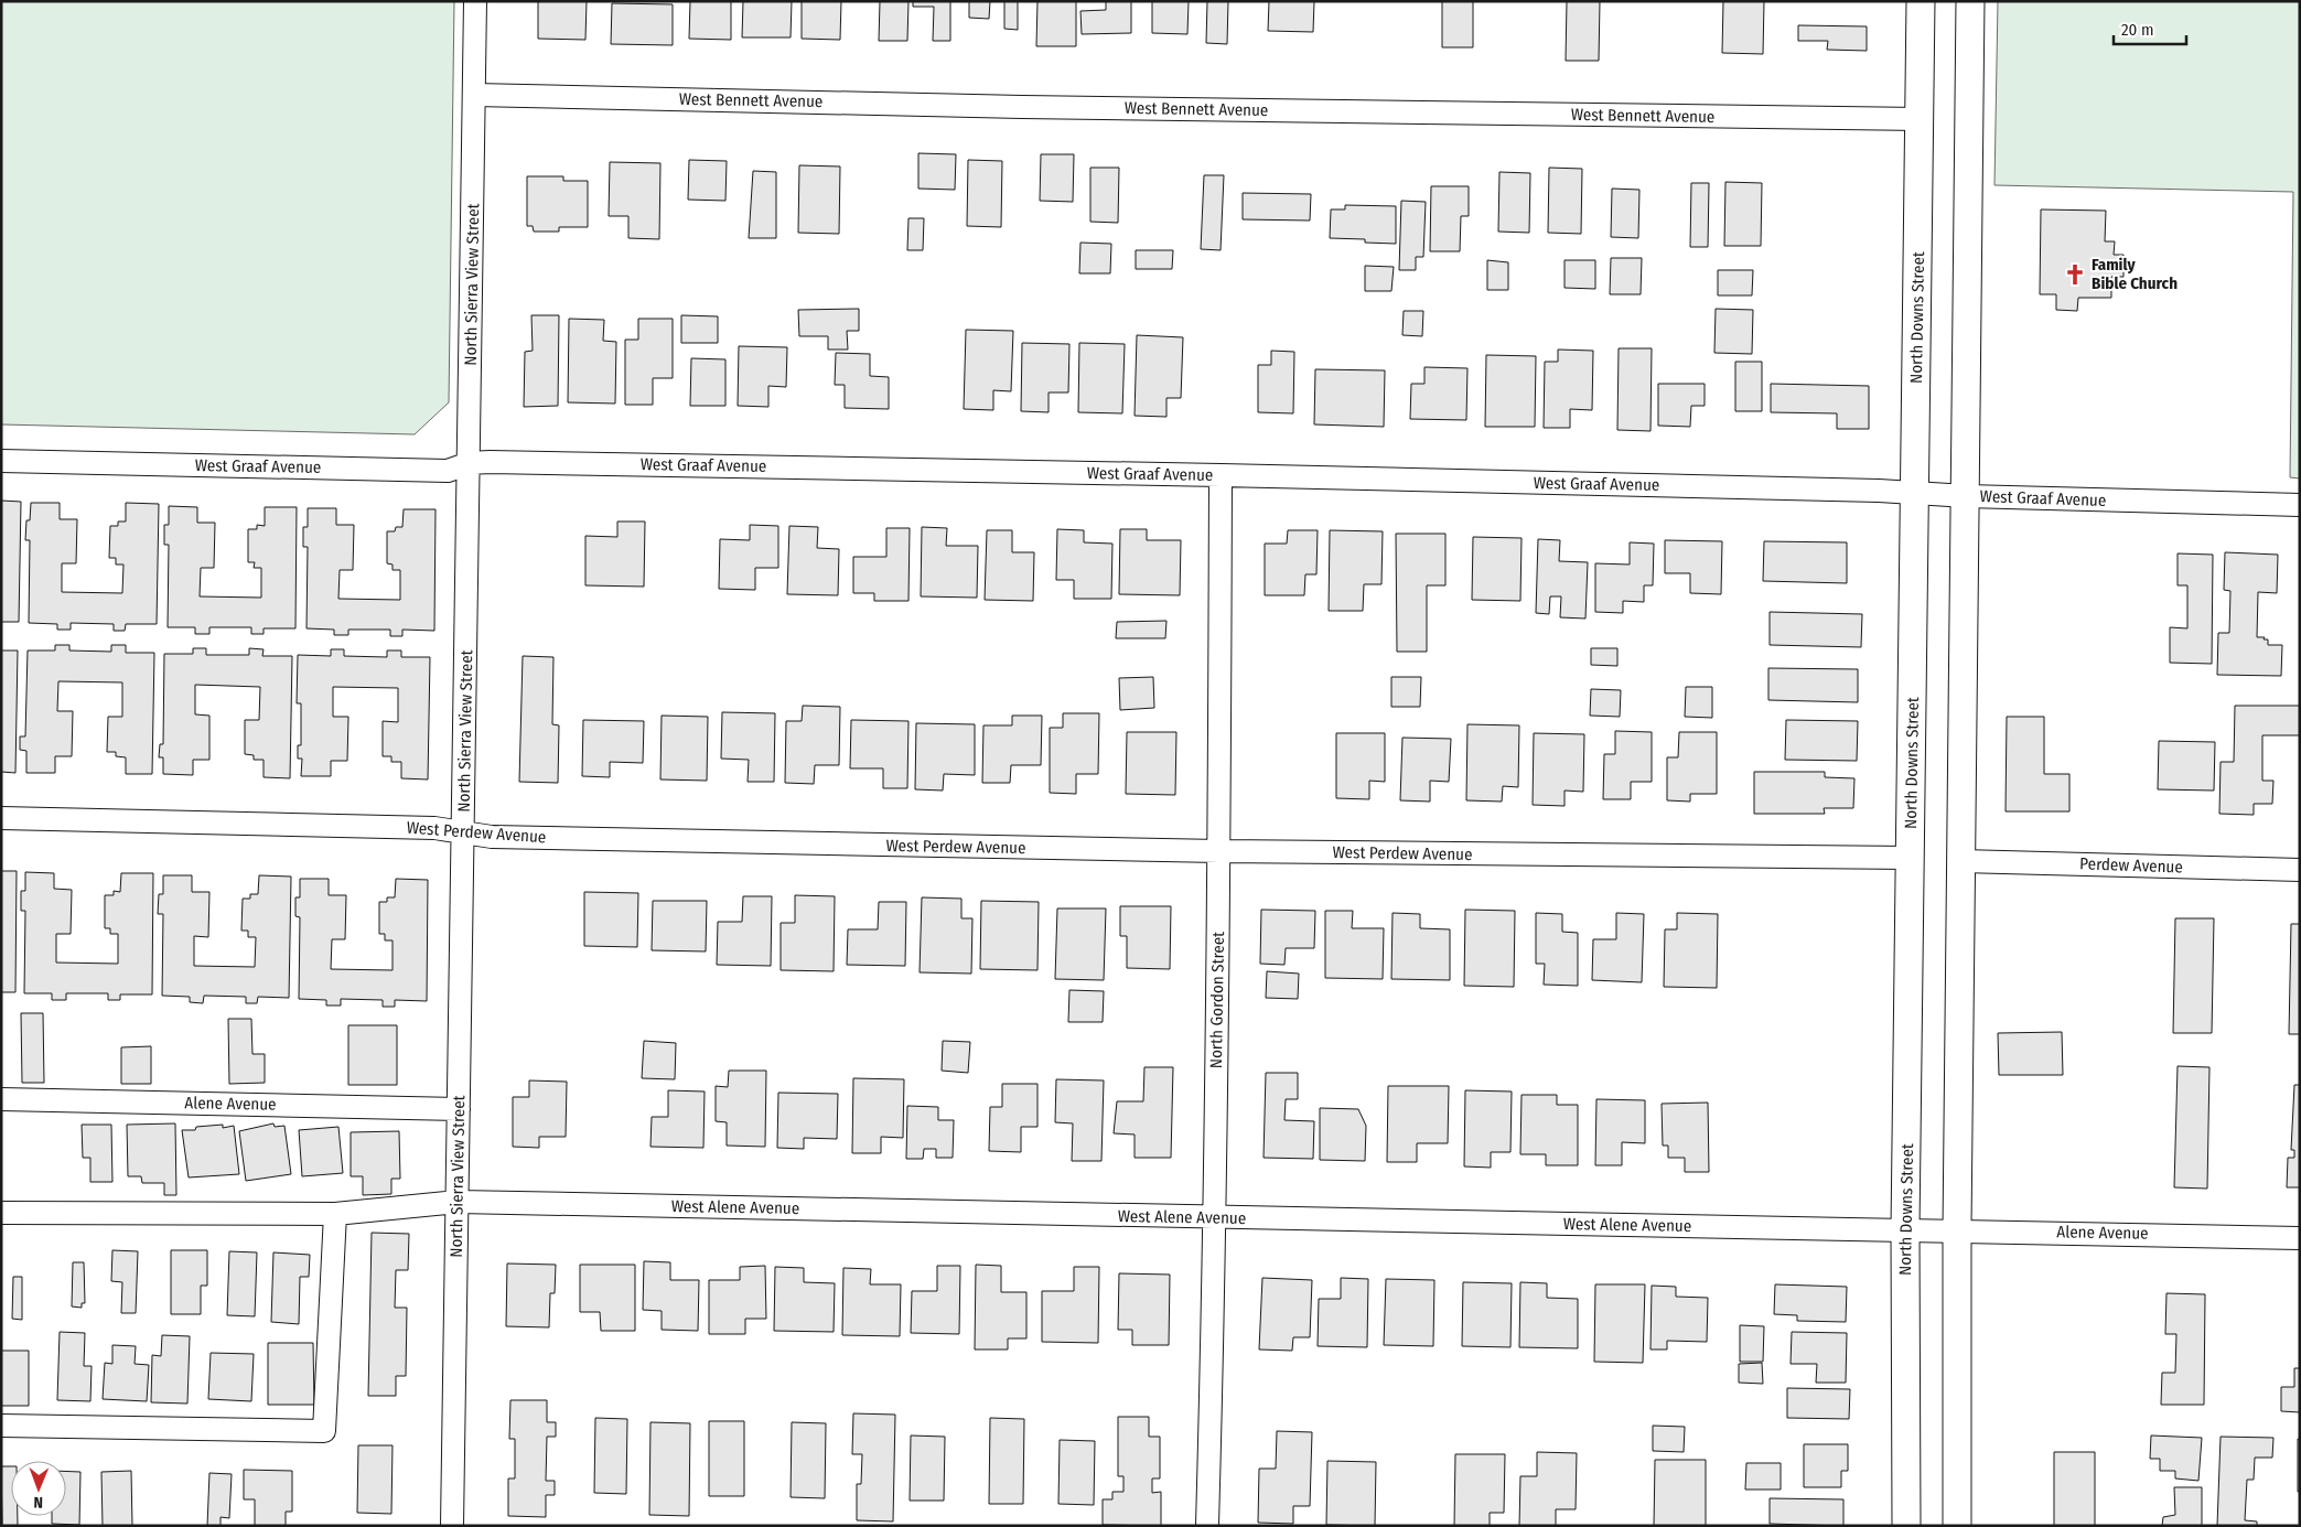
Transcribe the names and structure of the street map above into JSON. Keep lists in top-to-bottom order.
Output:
{
  "streets": {
    "street": [
      "West Bennett Avenue",
      "North Sierra View Street",
      "North Downs Street",
      "West Graaf Avenue",
      "West Perdew Avenue",
      "Perdew Avenue",
      "North Gordon Street",
      "Alene Avenue",
      "West Alene Avenue"
    ]
  },
  "crossings": [
    ["West Bennett Avenue", "North Sierra View Street"],
    ["West Bennett Avenue", "North Downs Street"],
    ["North Sierra View Street", "West Graaf Avenue"],
    ["North Sierra View Street", "West Perdew Avenue"],
    ["North Sierra View Street", "Alene Avenue"],
    ["North Sierra View Street", "West Alene Avenue"],
    ["North Downs Street", "West Graaf Avenue"],
    ["North Downs Street", "West Perdew Avenue"],
    ["North Downs Street", "Alene Avenue"],
    ["North Downs Street", "West Alene Avenue"],
    ["West Graaf Avenue", "North Gordon Street"],
    ["West Perdew Avenue", "North Gordon Street"],
    ["North Gordon Street", "West Alene Avenue"],
    ["Alene Avenue", "West Alene Avenue"]
  ],
  "places": {
    "church": ["Family Bible Church"]
  },
  "scale_bar": "20 m",
  "north": "bottom"
}
